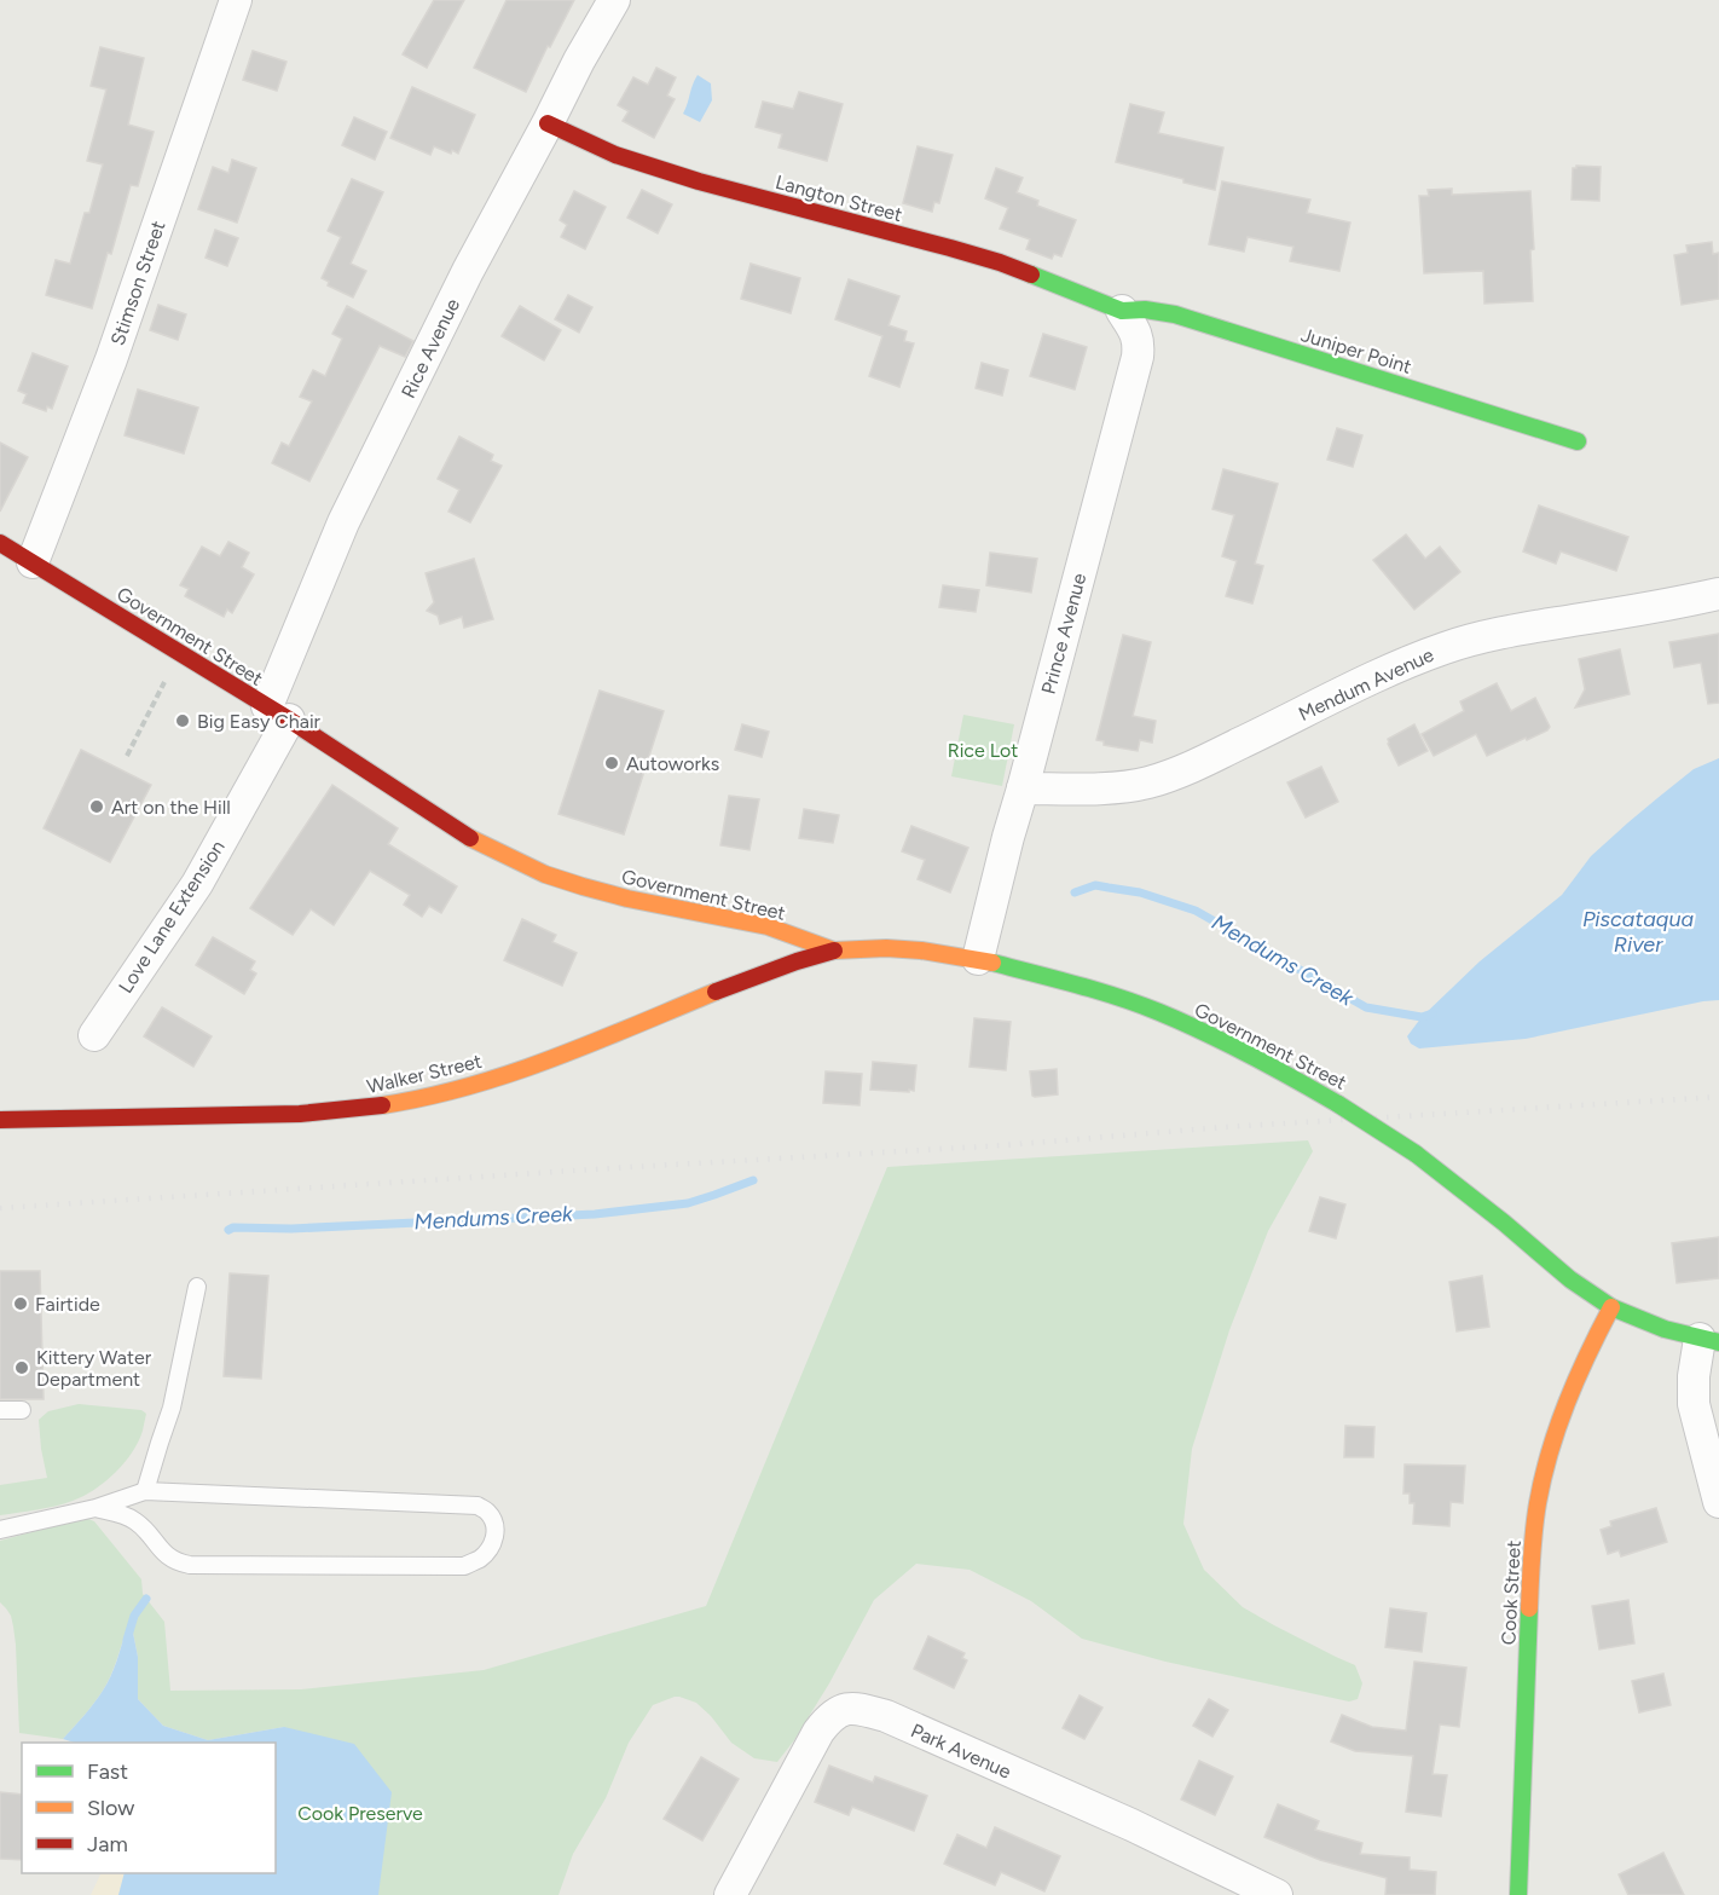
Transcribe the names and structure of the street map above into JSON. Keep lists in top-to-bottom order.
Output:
{
  "streets": {
    "main road": [
      "Langton Street",
      "Juniper Point",
      "Government Street",
      "Walker Street",
      "Cook Street"
    ],
    "street": [
      "Stimson Street",
      "Rice Avenue",
      "Prince Avenue",
      "Mendum Avenue",
      "Love Lane Extension",
      "Park Avenue"
    ]
  },
  "crossings": [
    ["Langton Street", "Rice Avenue"],
    ["Langton Street", "Juniper Point"],
    ["Langton Street", "Prince Avenue"],
    ["Stimson Street", "Government Street"],
    ["Rice Avenue", "Government Street"],
    ["Rice Avenue", "Love Lane Extension"],
    ["Juniper Point", "Prince Avenue"],
    ["Prince Avenue", "Government Street"],
    ["Prince Avenue", "Mendum Avenue"],
    ["Government Street", "Love Lane Extension"],
    ["Government Street", "Walker Street"],
    ["Government Street", "Cook Street"]
  ],
  "water": ["Piscataqua River", "Mendums Creek"],
  "parks": ["Rice Lot", "Cook Preserve"],
  "places": [
    "Big Easy Chair",
    "Autoworks",
    "Art on the Hill",
    "Fairtide",
    "Kittery Water Department"
  ],
  "legend": ["Fast", "Slow", "Jam"]
}
